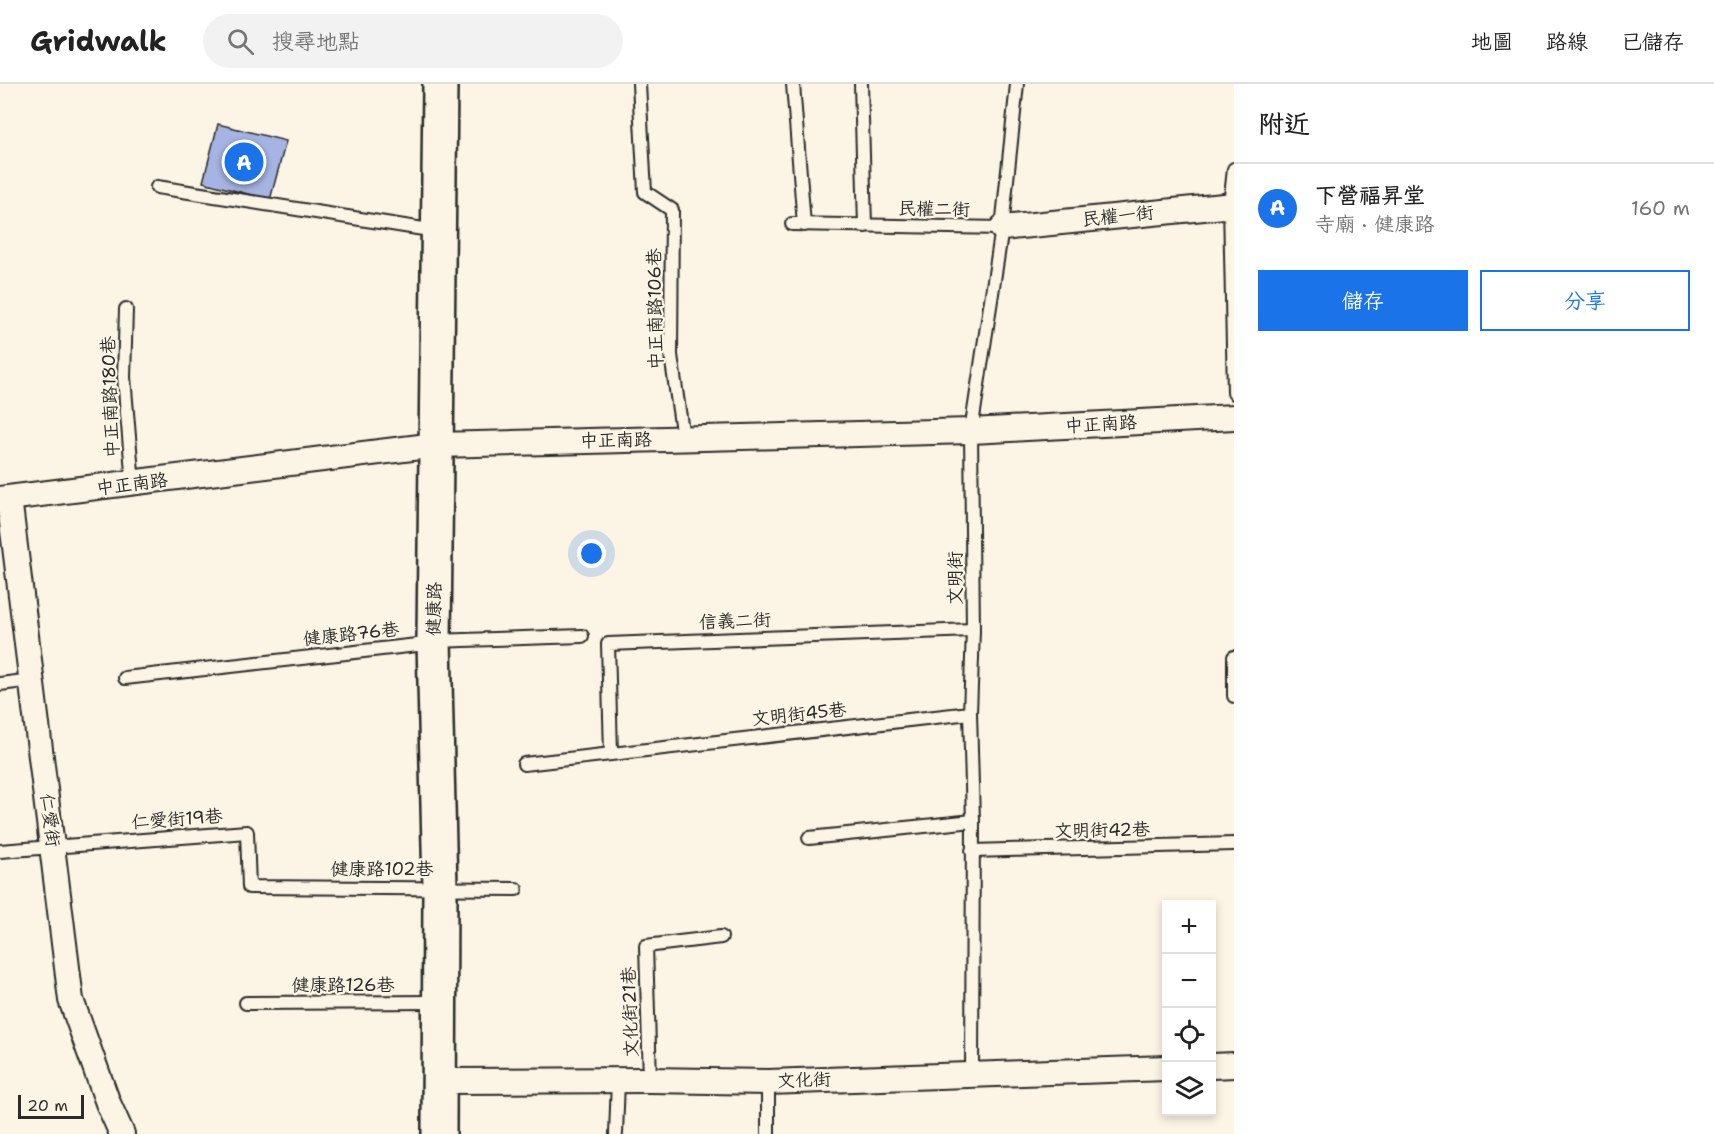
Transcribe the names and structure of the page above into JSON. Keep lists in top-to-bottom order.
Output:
{
  "streets": {
    "street": [
      "民權一街",
      "中正南路",
      "健康路",
      "仁愛街",
      "文化街"
    ],
    "lane": [
      "民權二街",
      "中正南路106巷",
      "中正南路180巷",
      "文明街",
      "信義二街",
      "健康路76巷",
      "文明街45巷",
      "仁愛街19巷",
      "文明街42巷",
      "健康路102巷",
      "健康路126巷",
      "文化街21巷"
    ]
  },
  "crossings": [
    ["民權二街", "民權一街"],
    ["民權二街", "文明街"],
    ["民權一街", "文明街"],
    ["中正南路106巷", "中正南路"],
    ["中正南路180巷", "中正南路"],
    ["中正南路", "文明街"],
    ["中正南路", "健康路"],
    ["中正南路", "仁愛街"],
    ["文明街", "信義二街"],
    ["文明街", "文明街45巷"],
    ["文明街", "文明街42巷"],
    ["文明街", "文化街"],
    ["健康路", "健康路76巷"],
    ["健康路", "健康路102巷"],
    ["健康路", "健康路126巷"],
    ["健康路", "文化街"],
    ["信義二街", "文明街45巷"],
    ["仁愛街19巷", "仁愛街"],
    ["仁愛街19巷", "健康路102巷"],
    ["文化街21巷", "文化街"]
  ],
  "scale_bar": "20 m",
  "page": {
    "header": "Gridwalk",
    "search": "搜尋地點",
    "nav": ["地圖", "路線", "已儲存"],
    "heading": "附近",
    "pins": "A",
    "list": [
      {
        "mark": "A",
        "name": "下營福昇堂",
        "note": "寺廟 · 健康路",
        "value": "160 m"
      }
    ],
    "buttons": ["儲存", "分享"],
    "map_buttons": ["+", "−"],
    "scale": "20 m"
  }
}
